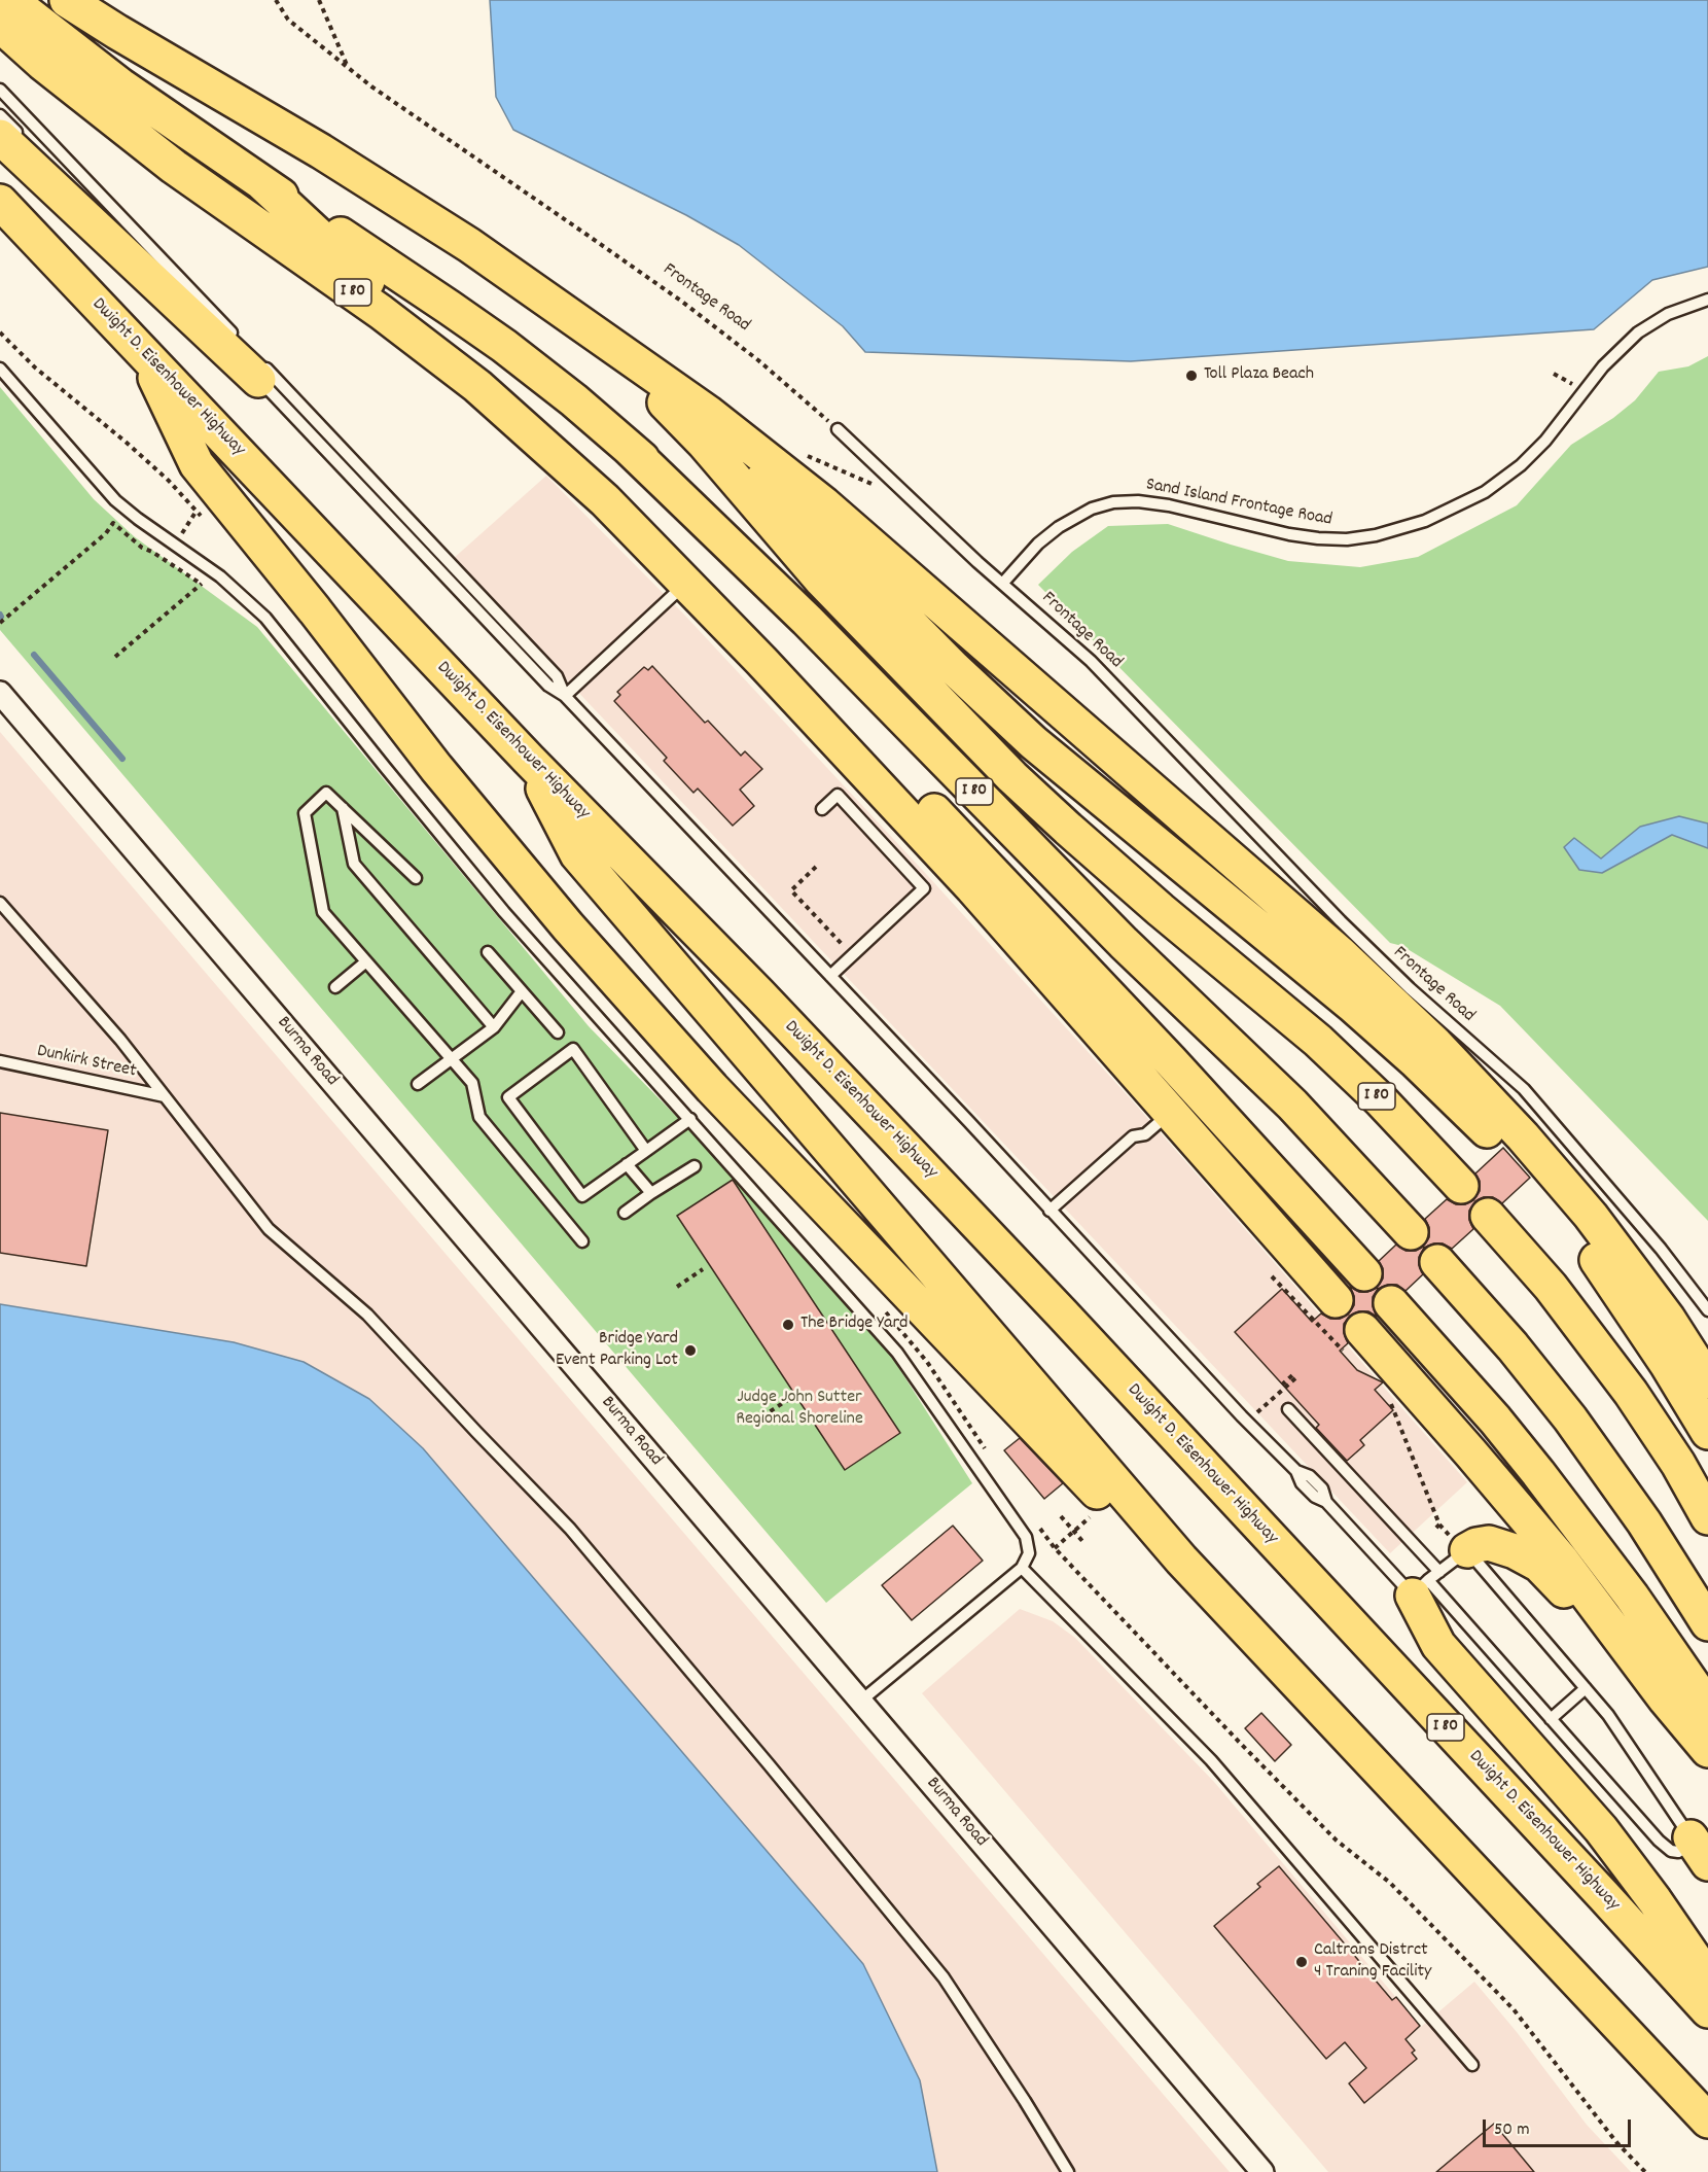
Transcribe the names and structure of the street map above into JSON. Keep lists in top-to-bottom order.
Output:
{
  "streets": {
    "highway": ["I 80", "Dwight D. Eisenhower Highway"],
    "street": ["Burma Road"],
    "lane": ["Frontage Road", "Sand Island Frontage Road", "Dunkirk Street"]
  },
  "crossings": [
    ["Frontage Road", "Sand Island Frontage Road"]
  ],
  "parks": ["Judge John Sutter Regional Shoreline"],
  "places": [
    "Toll Plaza Beach",
    "The Bridge Yard",
    "Bridge Yard Event Parking Lot",
    "Caltrans Distrct 4 Traning Facility"
  ],
  "scale_bar": "50 m"
}
